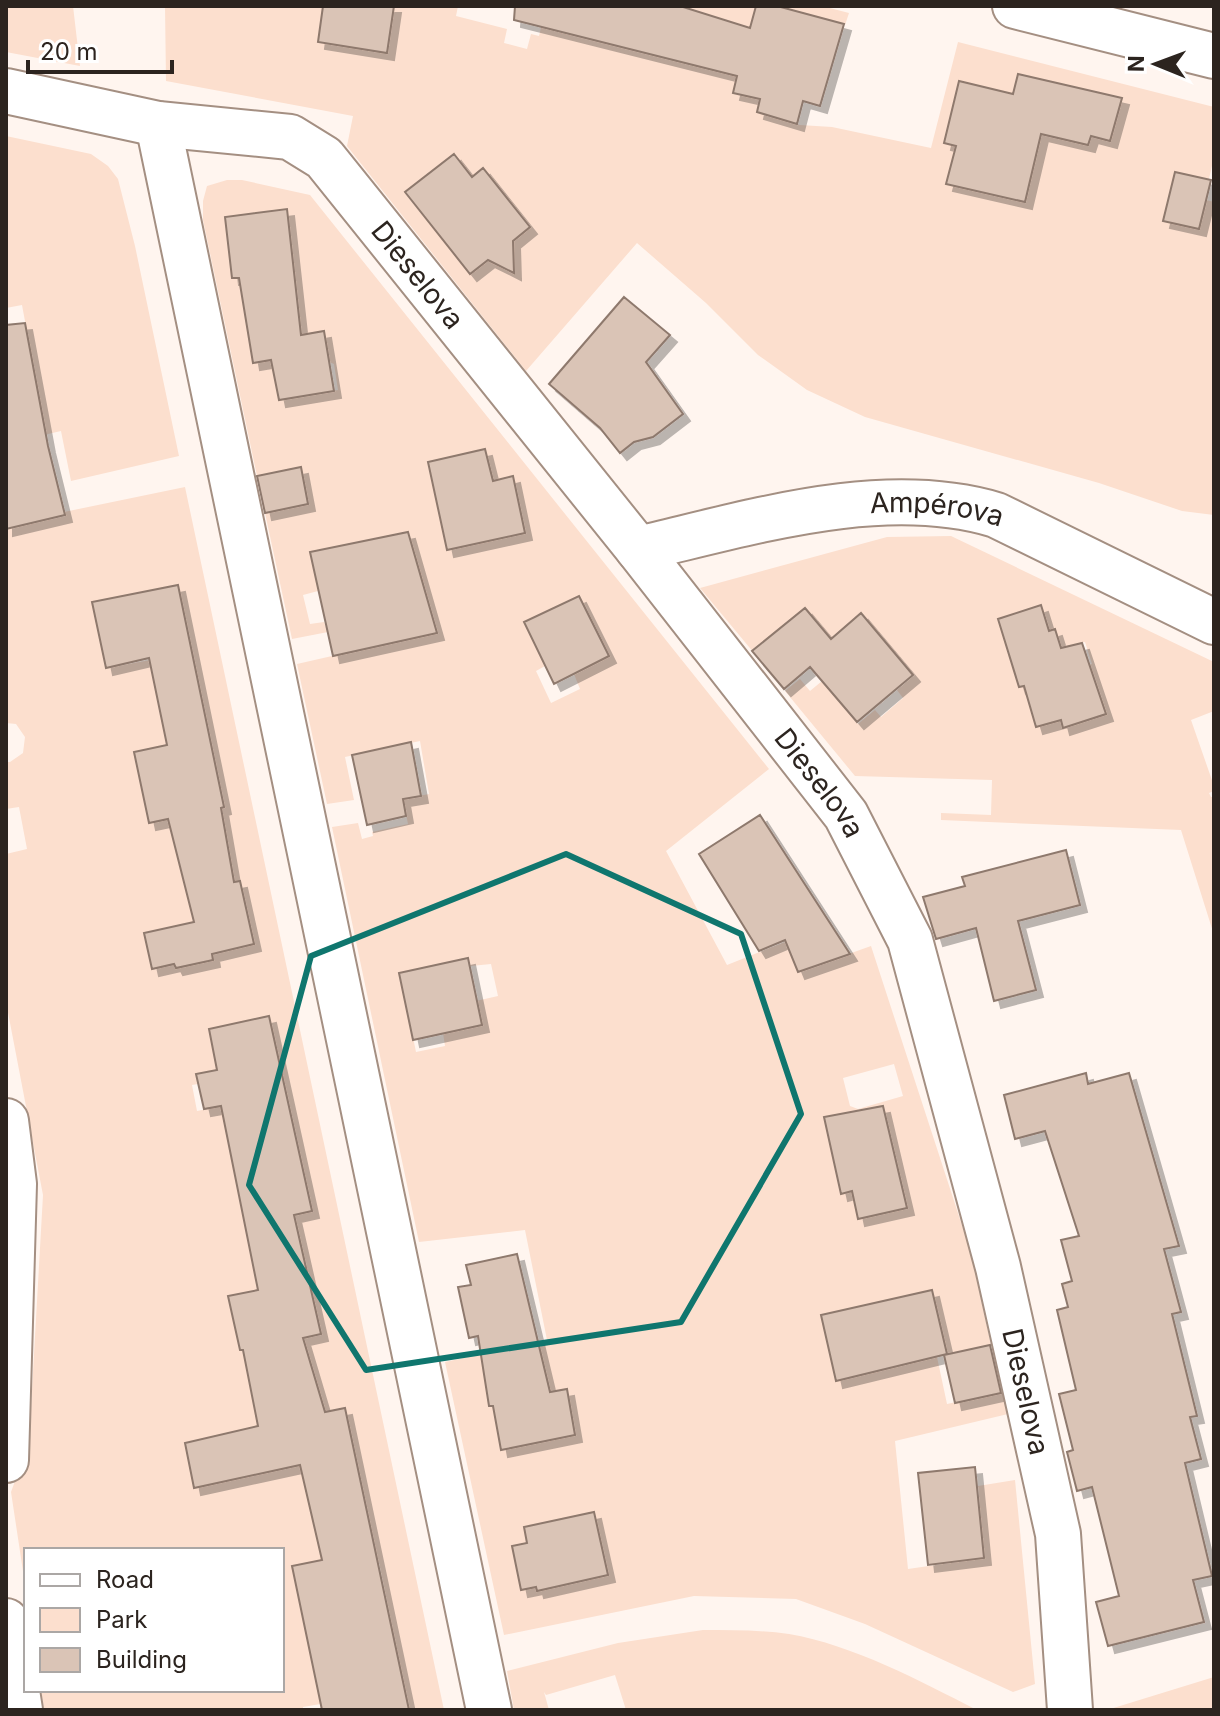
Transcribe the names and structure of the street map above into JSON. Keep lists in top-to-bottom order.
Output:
{
  "streets": {
    "street": ["Dieselova", "Ampérova"]
  },
  "crossings": [
    ["Dieselova", "Ampérova"]
  ],
  "legend": ["Road", "Park", "Building"],
  "scale_bar": "20 m",
  "north": "left"
}
